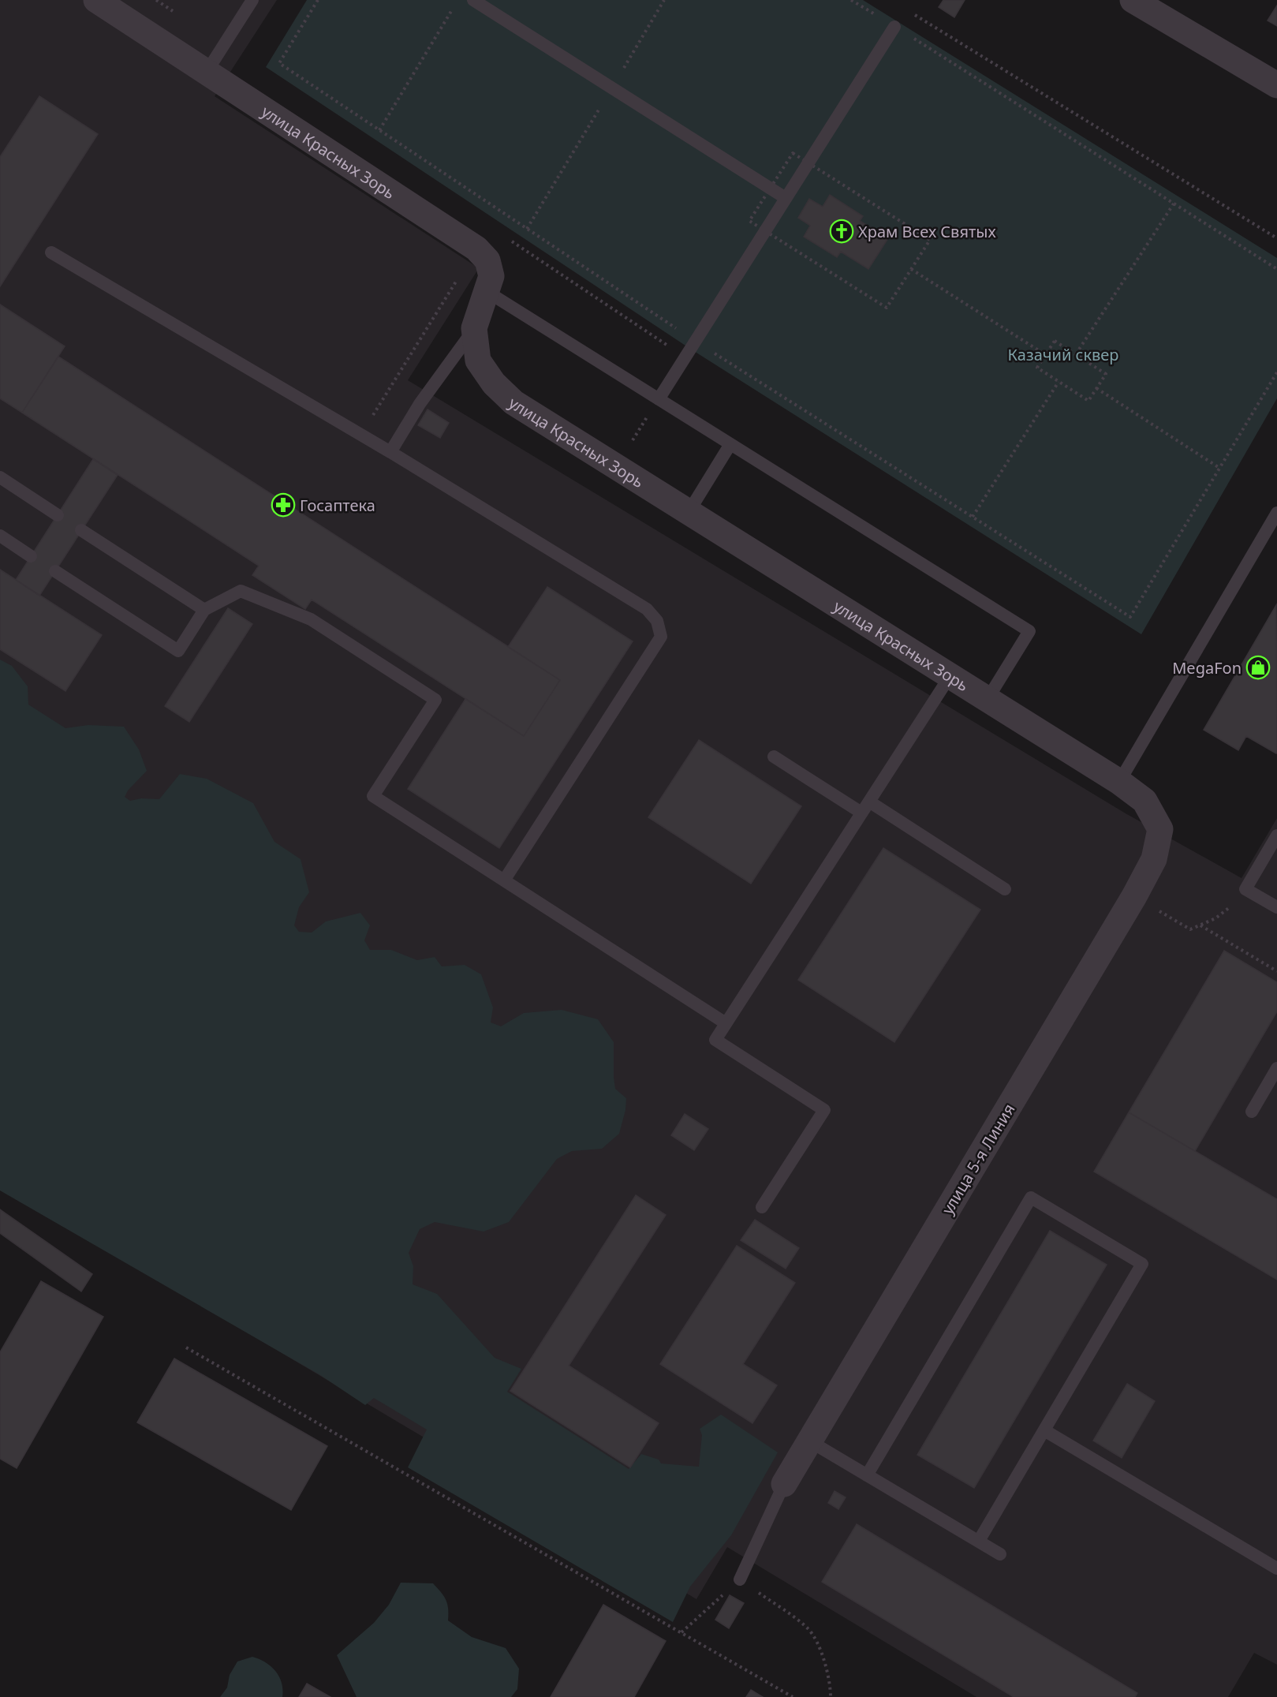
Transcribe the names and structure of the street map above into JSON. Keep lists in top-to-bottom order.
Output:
{
  "streets": {
    "street": ["улица Красных Зорь", "улица 5-я Линия"]
  },
  "crossings": [
    ["улица Красных Зорь", "улица 5-я Линия"]
  ],
  "parks": ["Казачий сквер"],
  "places": {
    "church": ["Храм Всех Святых"],
    "pharmacy": ["Госаптека"],
    "shop": ["MegaFon"]
  }
}
